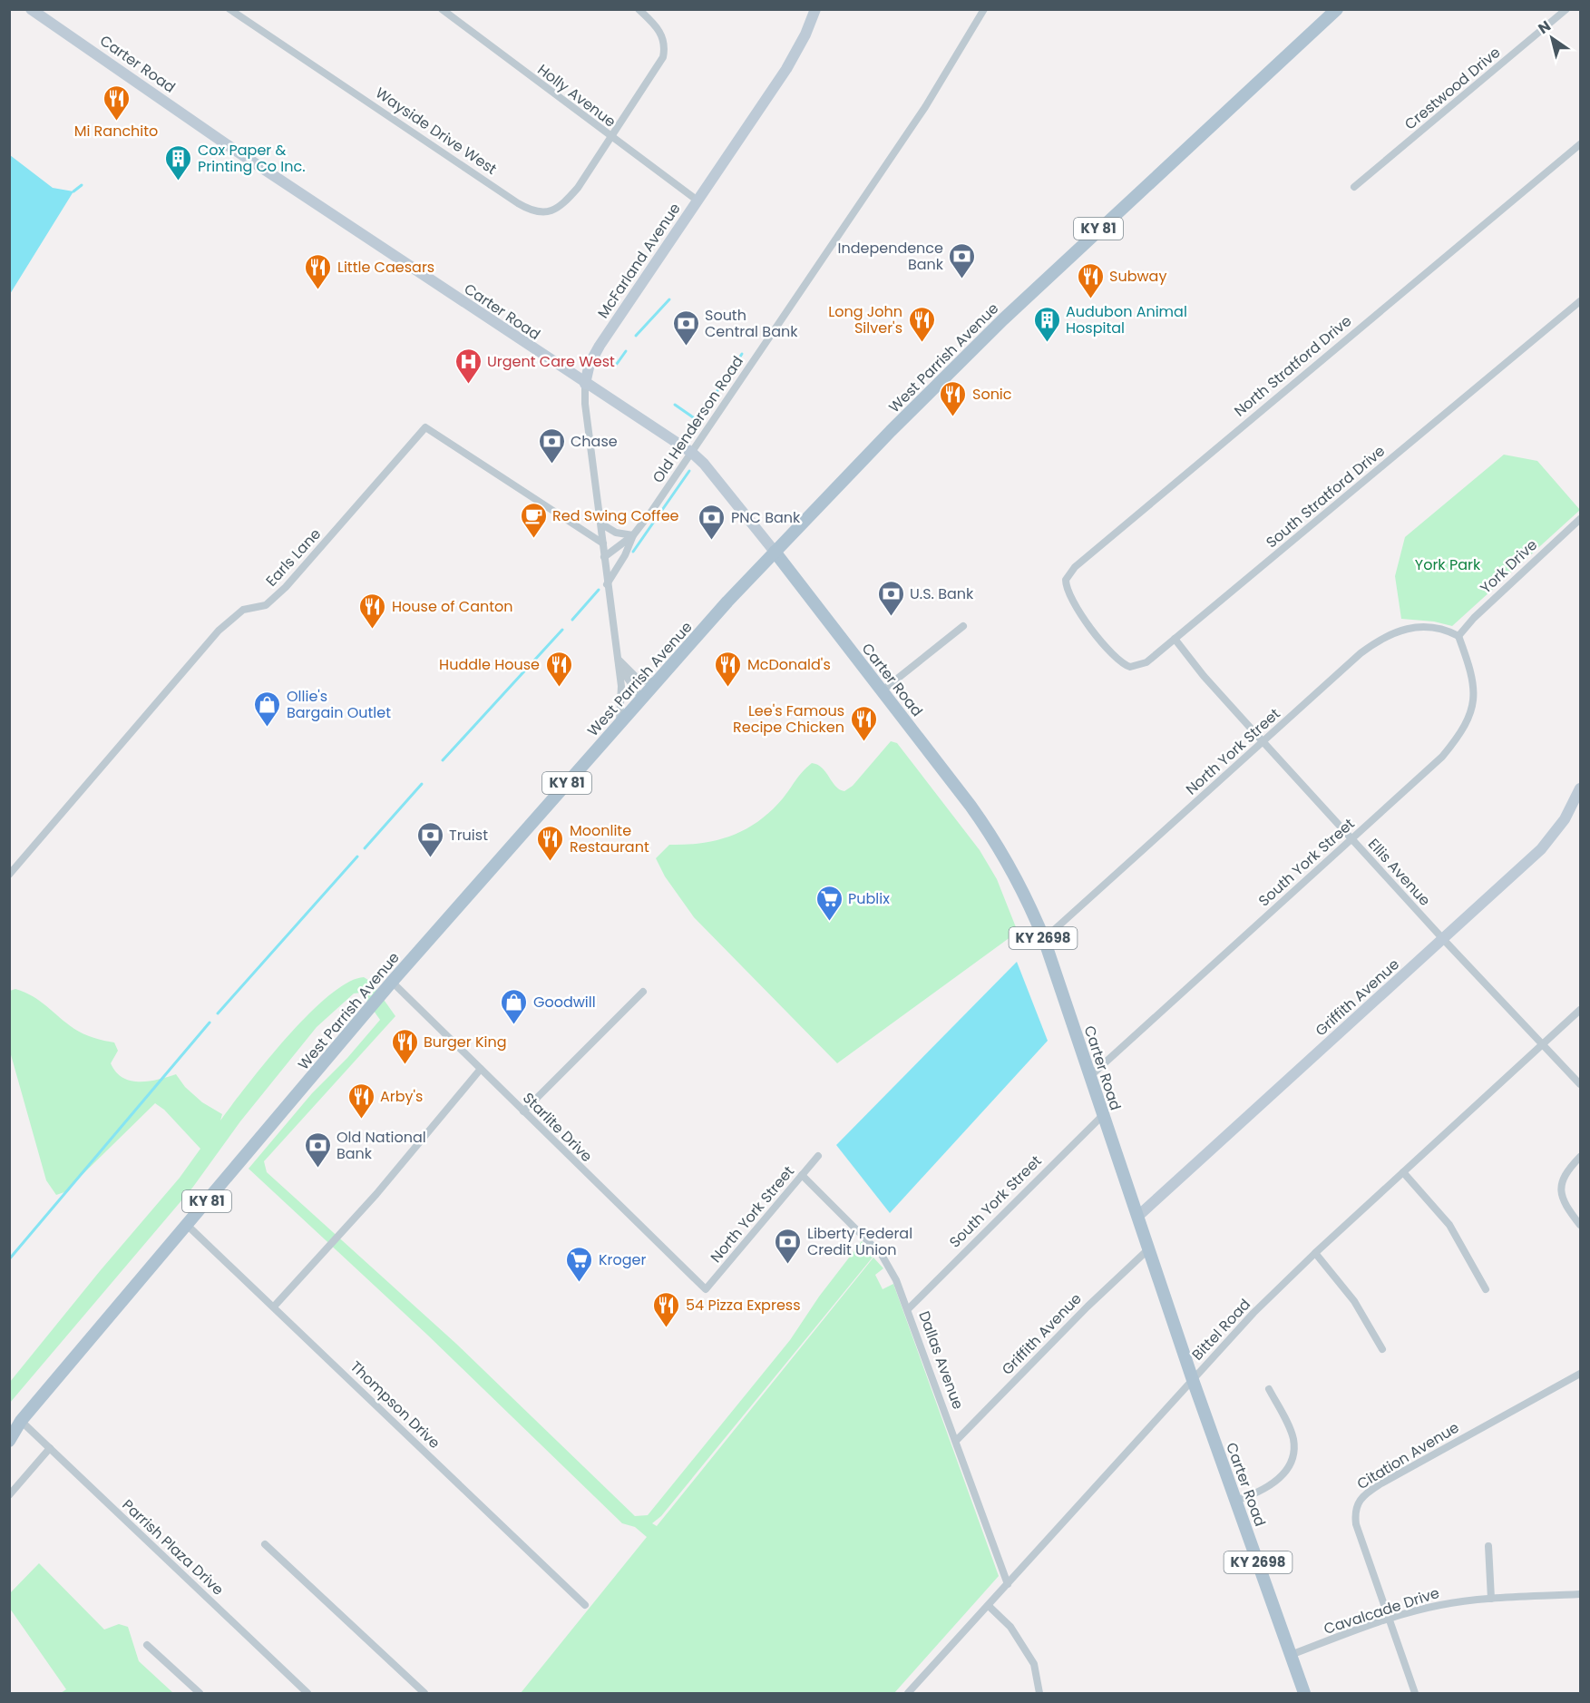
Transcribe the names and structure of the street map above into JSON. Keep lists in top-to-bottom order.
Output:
{
  "streets": {
    "main road": [
      "Carter Road",
      "KY 81",
      "West Parrish Avenue",
      "KY 2698"
    ],
    "street": [
      "Crestwood Drive",
      "Holly Avenue",
      "Wayside Drive West",
      "McFarland Avenue",
      "North Stratford Drive",
      "Old Henderson Road",
      "South Stratford Drive",
      "Earls Lane",
      "York Drive",
      "North York Street",
      "South York Street",
      "Ellis Avenue",
      "Griffith Avenue",
      "Starlite Drive",
      "Bittel Road",
      "Dallas Avenue",
      "Thompson Drive",
      "Citation Avenue",
      "Parrish Plaza Drive",
      "Cavalcade Drive"
    ]
  },
  "crossings": [
    ["Carter Road", "McFarland Avenue"],
    ["Carter Road", "West Parrish Avenue"],
    ["Carter Road", "Old Henderson Road"],
    ["Carter Road", "North York Street"],
    ["Carter Road", "South York Street"],
    ["Carter Road", "Griffith Avenue"],
    ["Carter Road", "Bittel Road"],
    ["Carter Road", "Cavalcade Drive"],
    ["Holly Avenue", "Wayside Drive West"],
    ["Holly Avenue", "McFarland Avenue"],
    ["McFarland Avenue", "Old Henderson Road"],
    ["McFarland Avenue", "Earls Lane"],
    ["West Parrish Avenue", "Starlite Drive"],
    ["West Parrish Avenue", "Thompson Drive"],
    ["West Parrish Avenue", "Parrish Plaza Drive"],
    ["North Stratford Drive", "South Stratford Drive"],
    ["South Stratford Drive", "Ellis Avenue"],
    ["York Drive", "North York Street"],
    ["York Drive", "South York Street"],
    ["North York Street", "South York Street"],
    ["North York Street", "Ellis Avenue"],
    ["North York Street", "Starlite Drive"],
    ["North York Street", "Dallas Avenue"],
    ["South York Street", "Ellis Avenue"],
    ["South York Street", "Dallas Avenue"],
    ["Ellis Avenue", "Griffith Avenue"],
    ["Ellis Avenue", "Bittel Road"],
    ["Griffith Avenue", "Dallas Avenue"],
    ["Bittel Road", "Dallas Avenue"],
    ["Citation Avenue", "Cavalcade Drive"]
  ],
  "parks": ["York Park"],
  "places": {
    "restaurant": [
      "Mi Ranchito",
      "Little Caesars",
      "Subway",
      "Long John Silver's",
      "Sonic",
      "House of Canton",
      "Huddle House",
      "McDonald's",
      "Lee's Famous Recipe Chicken",
      "Moonlite Restaurant",
      "Burger King",
      "Arby's",
      "54 Pizza Express"
    ],
    "building": ["Cox Paper & Printing Co Inc.", "Audubon Animal Hospital"],
    "bank": [
      "Independence Bank",
      "South Central Bank",
      "Chase",
      "PNC Bank",
      "U.S. Bank",
      "Truist",
      "Old National Bank",
      "Liberty Federal Credit Union"
    ],
    "hospital": ["Urgent Care West"],
    "cafe": ["Red Swing Coffee"],
    "shop": ["Ollie's Bargain Outlet", "Goodwill"],
    "supermarket": ["Publix", "Kroger"]
  },
  "north": "top left"
}
